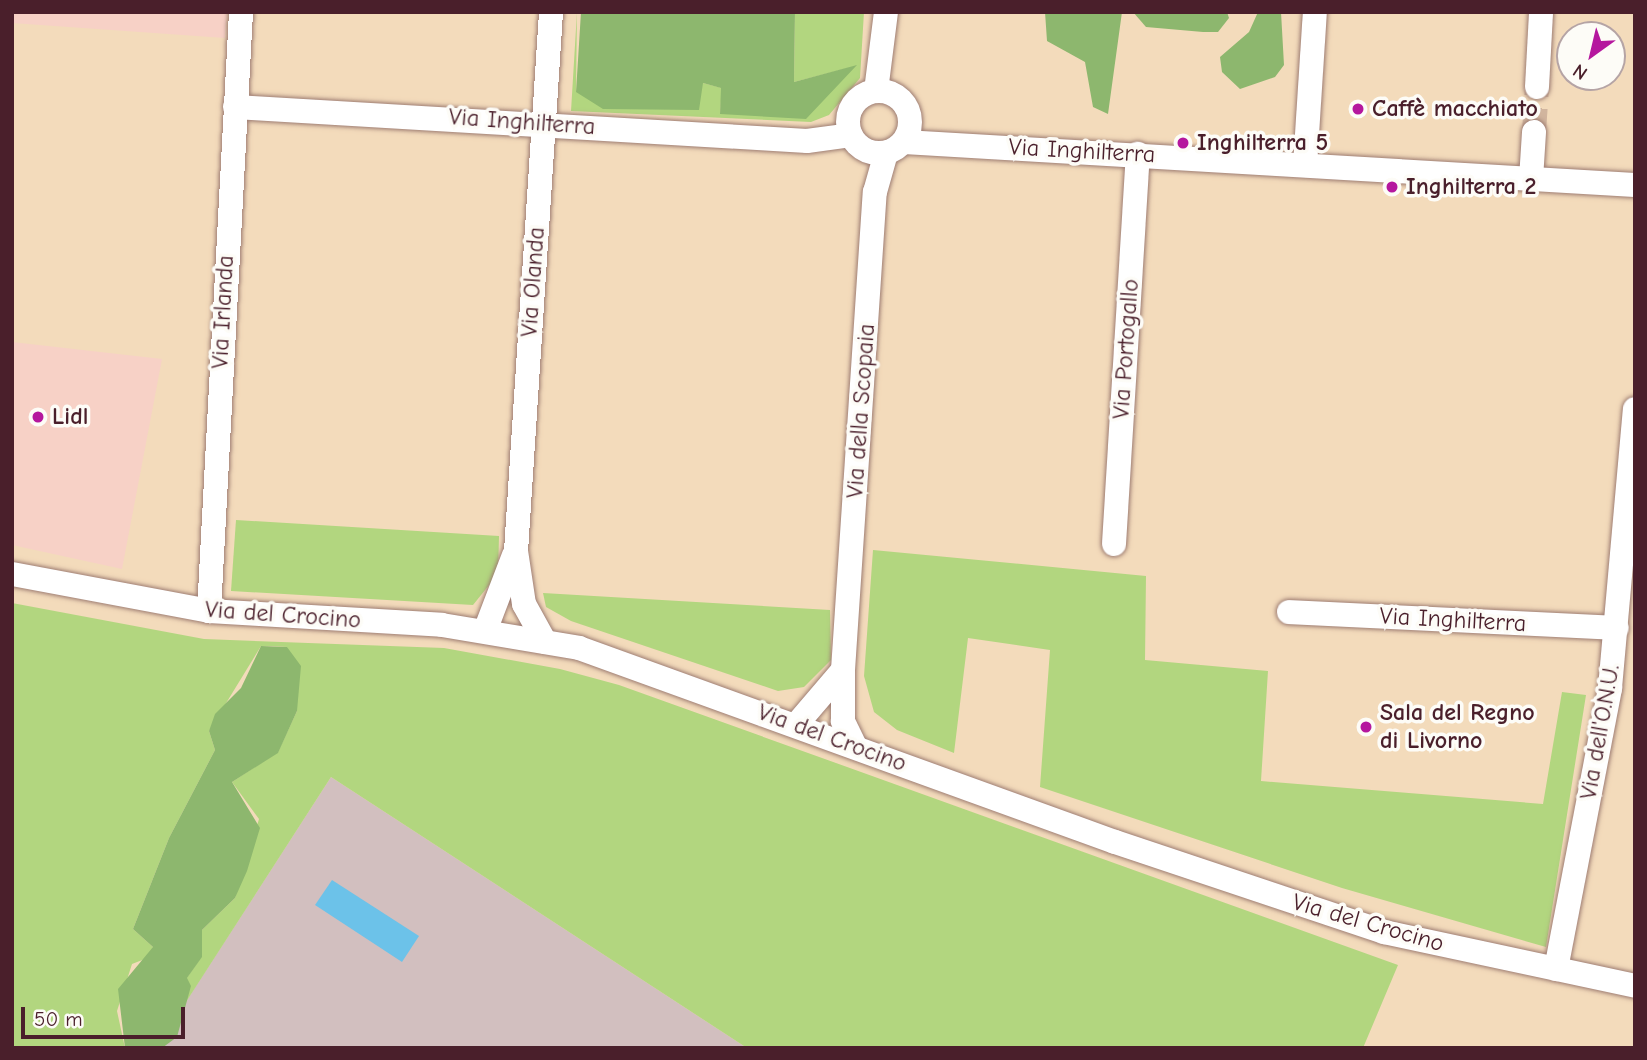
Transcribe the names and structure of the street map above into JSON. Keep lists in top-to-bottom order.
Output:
{
  "streets": {
    "street": [
      "Via Inghilterra",
      "Via Olanda",
      "Via Irlanda",
      "Via Portogallo",
      "Via della Scopaia",
      "Via del Crocino",
      "Via dell'O.N.U."
    ]
  },
  "crossings": [
    ["Via Inghilterra", "Via Olanda"],
    ["Via Inghilterra", "Via Irlanda"],
    ["Via Inghilterra", "Via Portogallo"],
    ["Via Inghilterra", "Via della Scopaia"],
    ["Via Inghilterra", "Via dell'O.N.U."],
    ["Via Olanda", "Via del Crocino"],
    ["Via Irlanda", "Via del Crocino"],
    ["Via della Scopaia", "Via del Crocino"],
    ["Via del Crocino", "Via dell'O.N.U."]
  ],
  "places": [
    "Caffè macchiato",
    "Inghilterra 5",
    "Inghilterra 2",
    "Lidl",
    "Sala del Regno di Livorno"
  ],
  "scale_bar": "50 m",
  "north": "bottom left"
}
